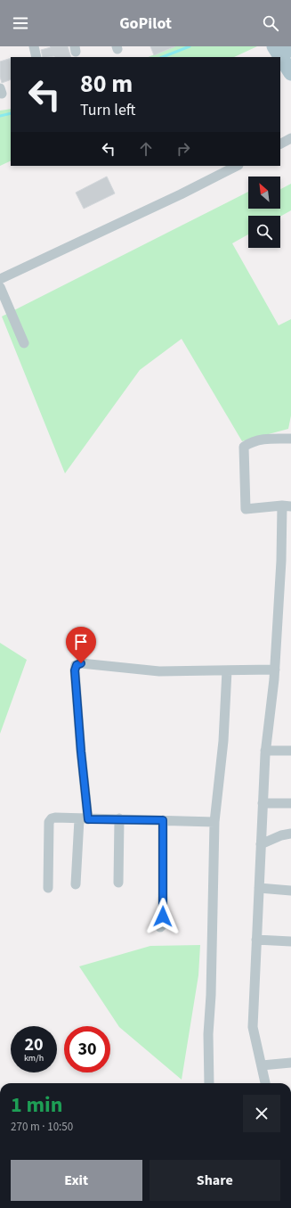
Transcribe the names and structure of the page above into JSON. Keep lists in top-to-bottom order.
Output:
{
  "north": "top left",
  "page": {
    "header": "GoPilot",
    "turn": ["80 m", "Turn left"],
    "speed": "20 km/h",
    "limit": "30",
    "heading": ["1 min", "270 m · 10:50"],
    "buttons": ["Exit", "Share"]
  }
}
